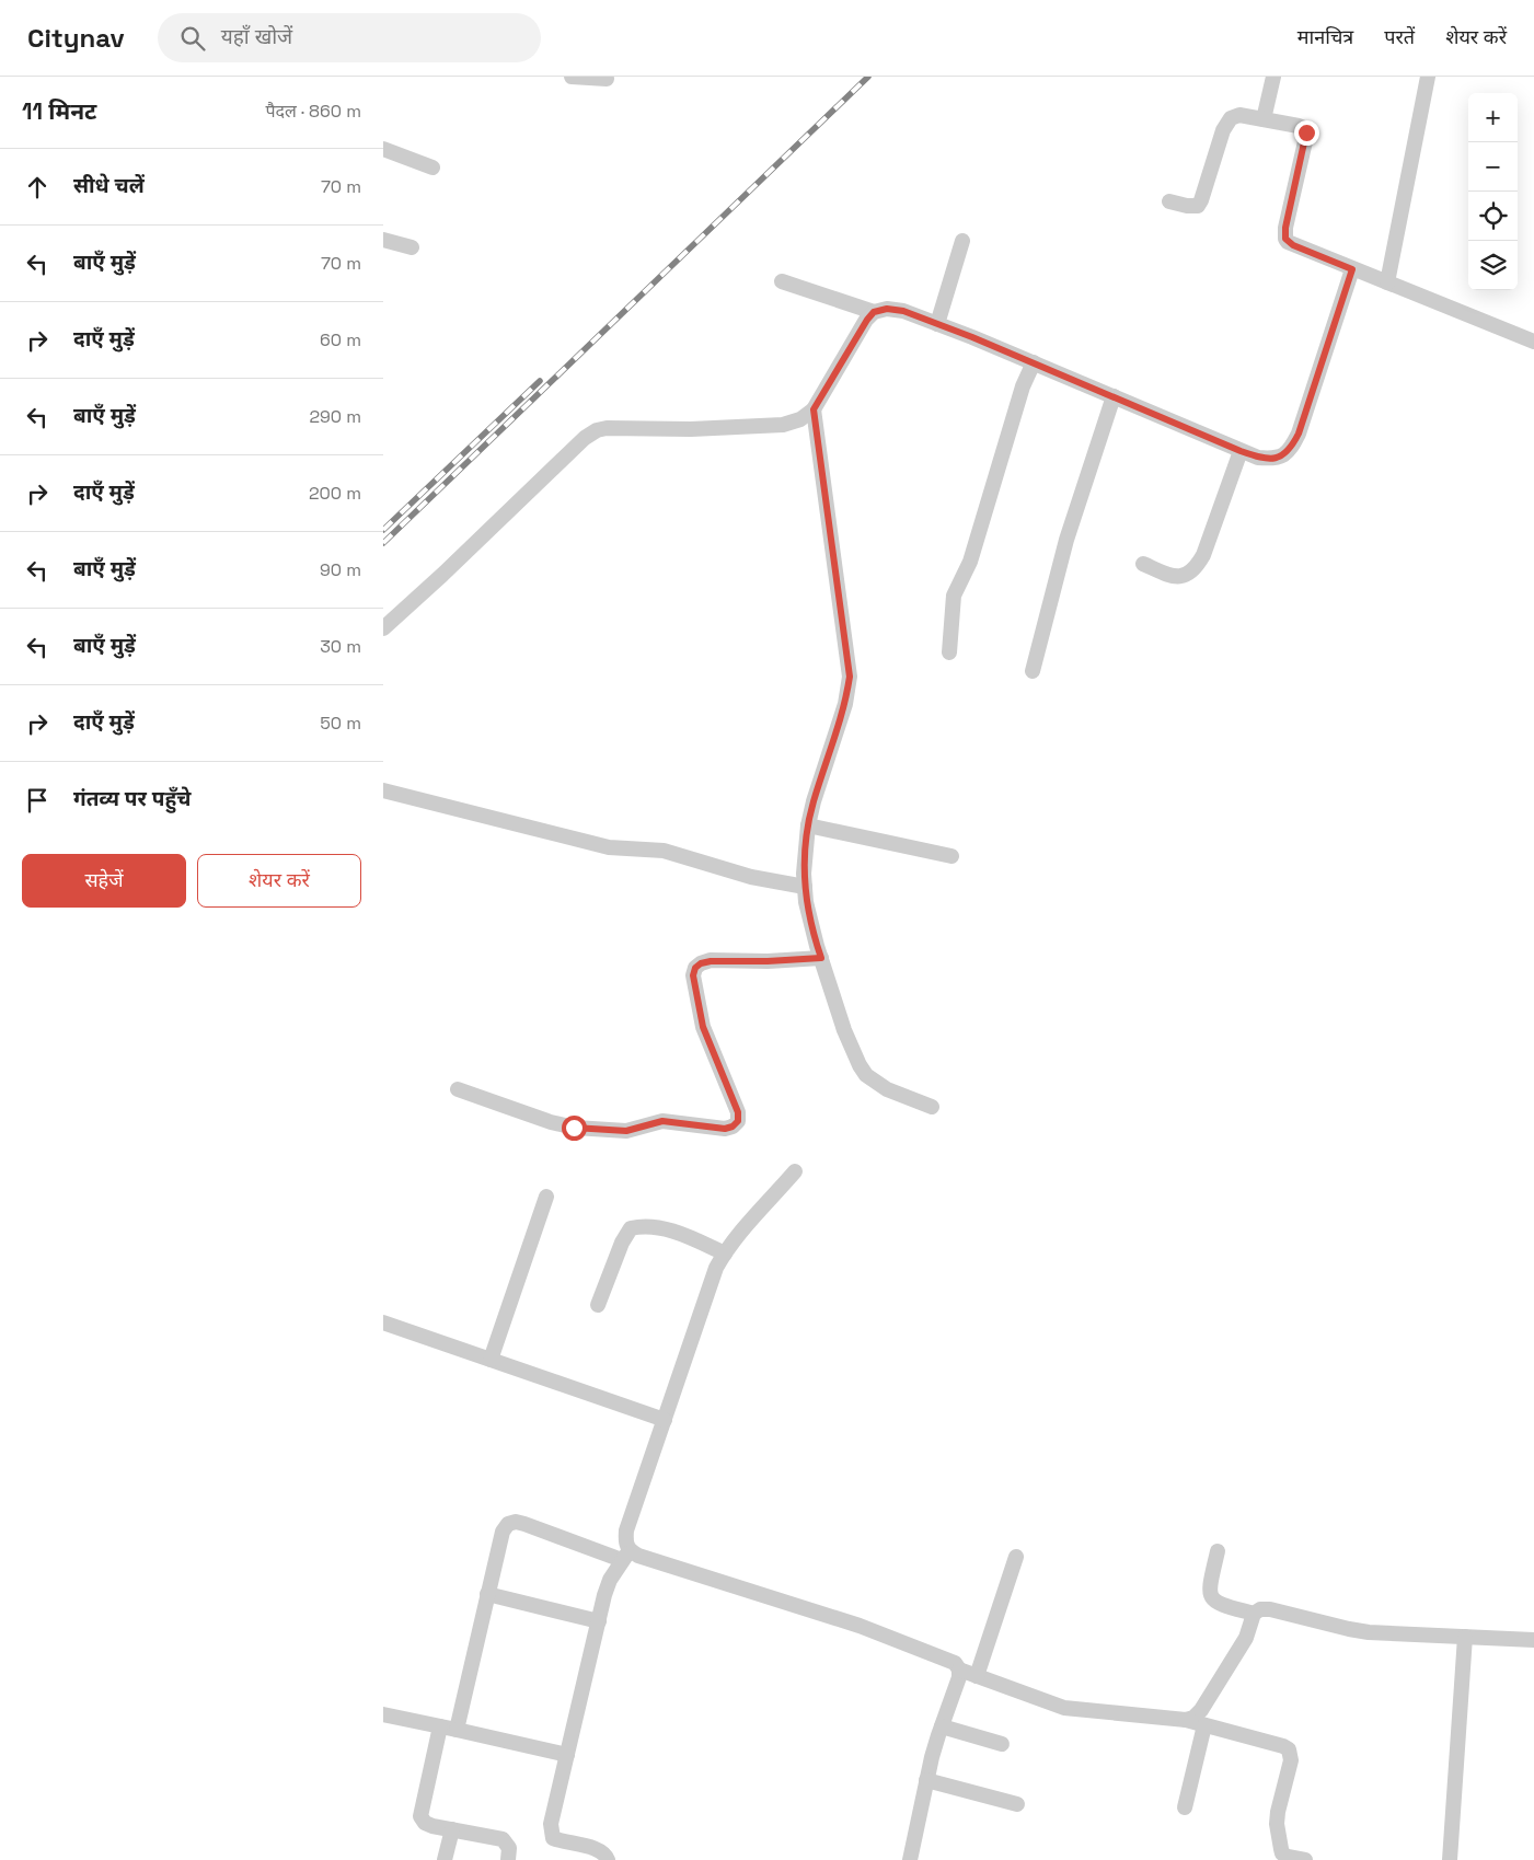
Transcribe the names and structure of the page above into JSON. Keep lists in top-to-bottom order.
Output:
{
  "page": {
    "header": "Citynav",
    "search": "यहाँ खोजें",
    "nav": ["मानचित्र", "परतें", "शेयर करें"],
    "heading": ["11 मिनट", "पैदल · 860 m"],
    "map_buttons": ["+", "−"],
    "list": [
      ["सीधे चलें", "70 m"],
      ["बाएँ मुड़ें", "70 m"],
      ["दाएँ मुड़ें", "60 m"],
      ["बाएँ मुड़ें", "290 m"],
      ["दाएँ मुड़ें", "200 m"],
      ["बाएँ मुड़ें", "90 m"],
      ["बाएँ मुड़ें", "30 m"],
      ["दाएँ मुड़ें", "50 m"],
      "गंतव्य पर पहुँचे"
    ],
    "buttons": ["सहेजें", "शेयर करें"]
  }
}
